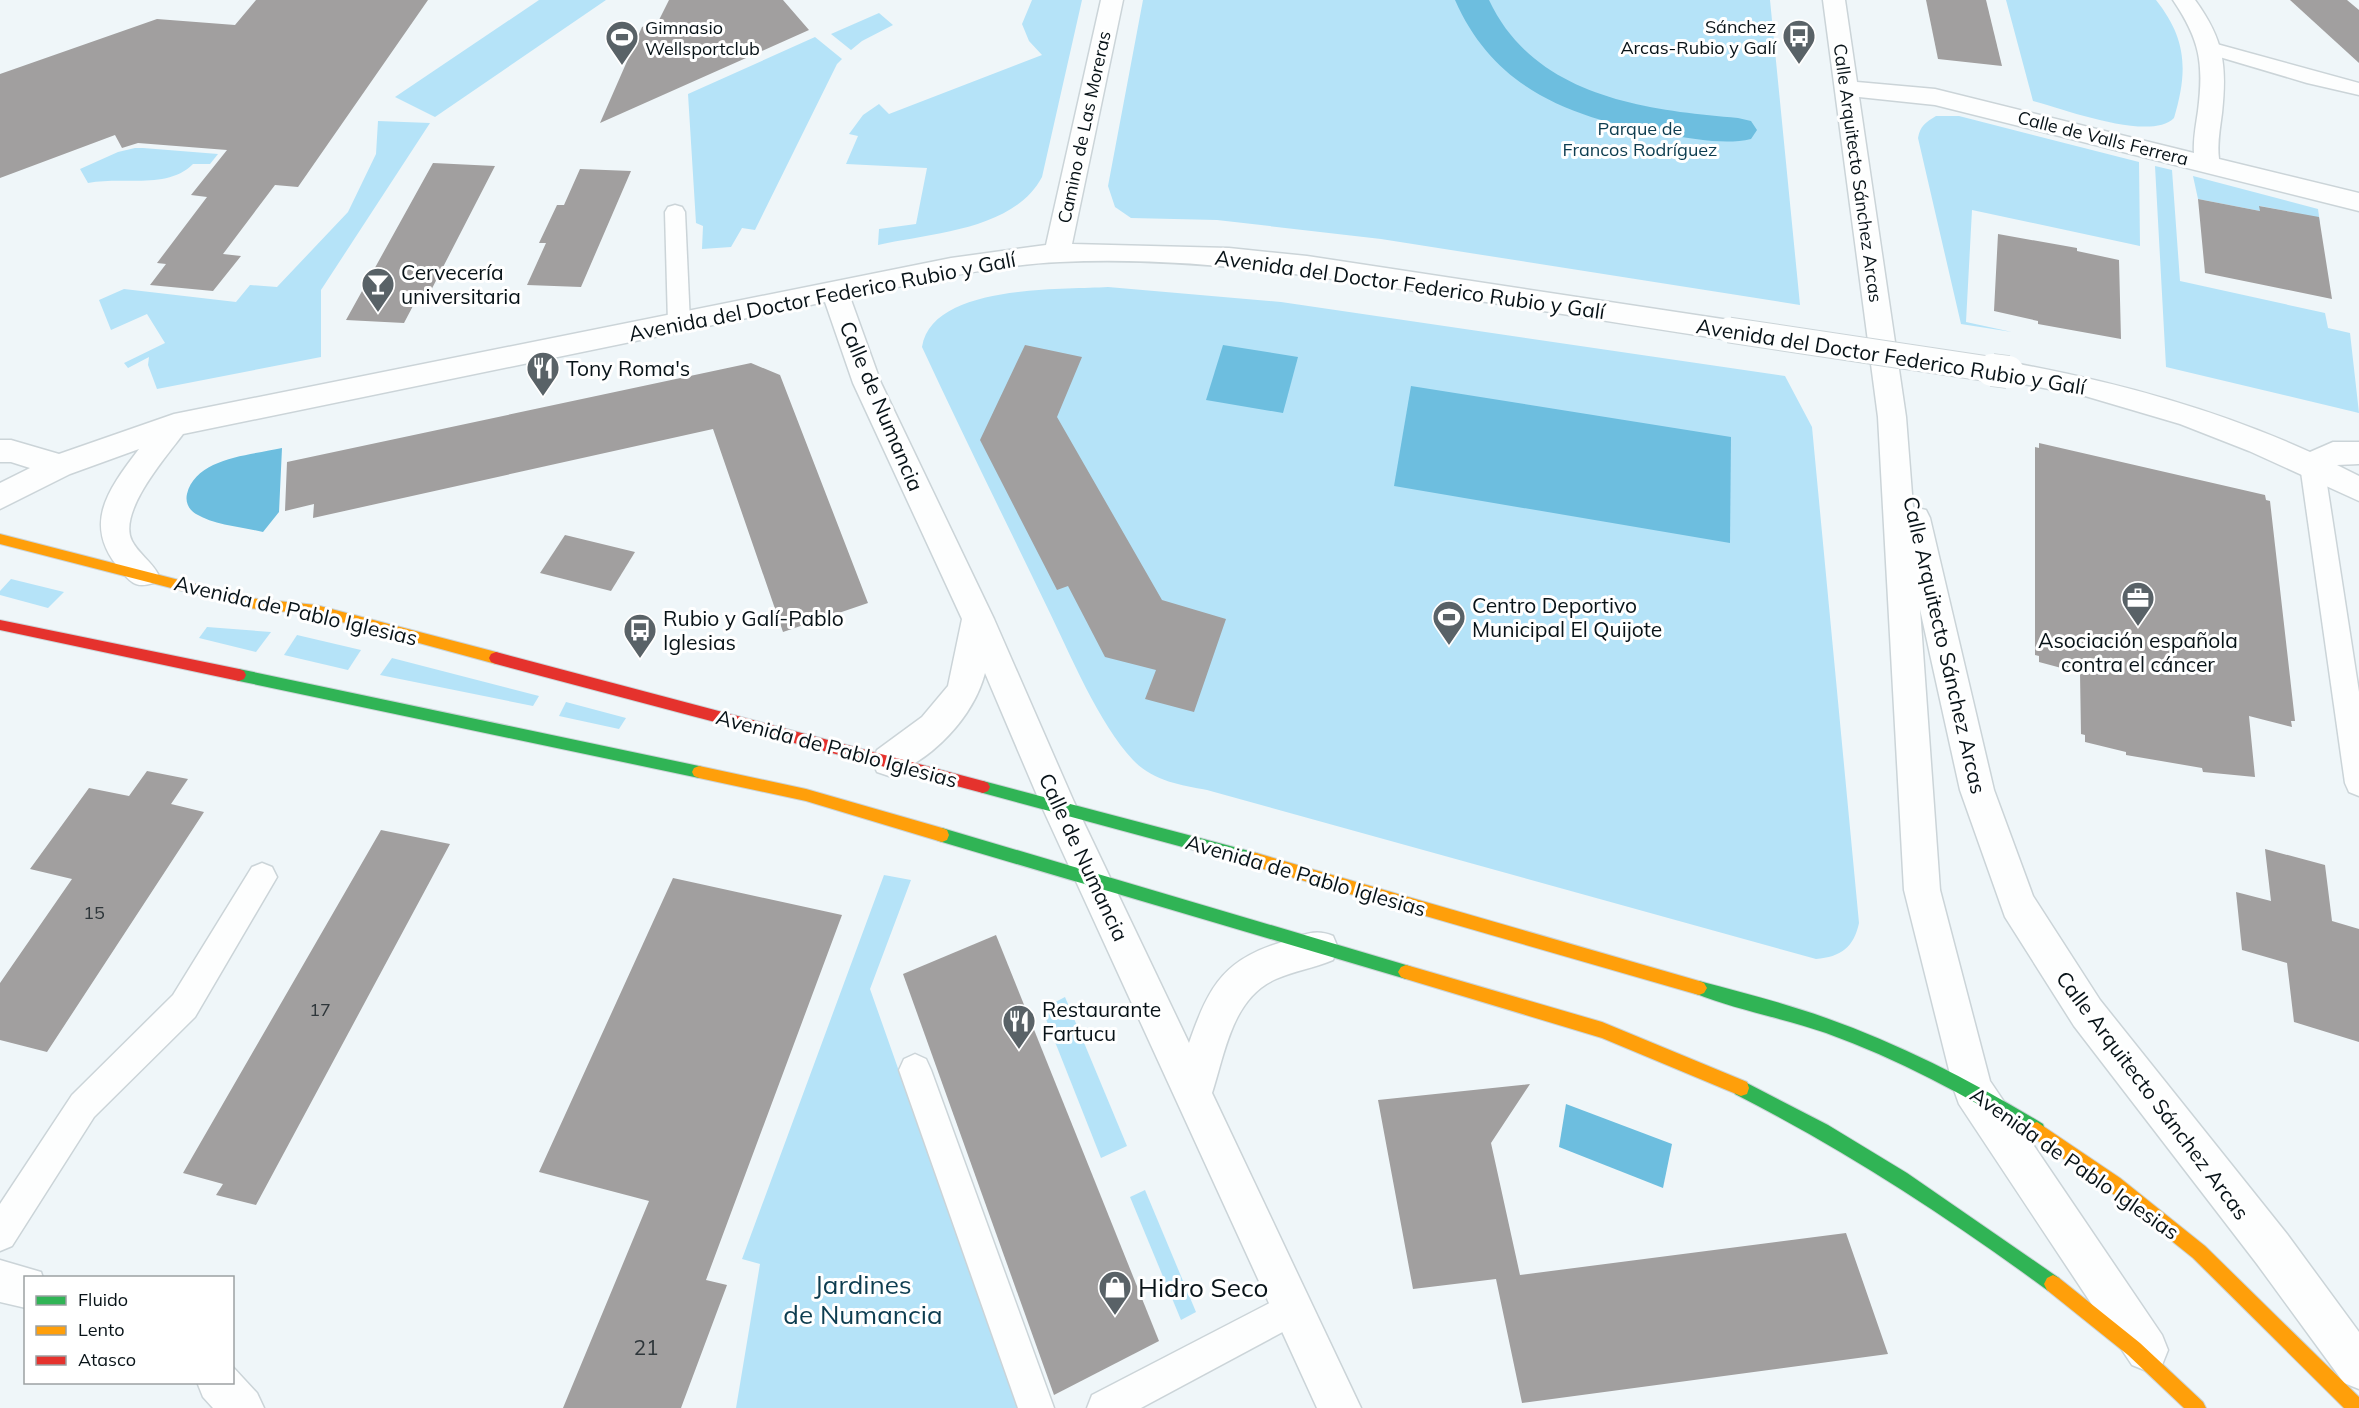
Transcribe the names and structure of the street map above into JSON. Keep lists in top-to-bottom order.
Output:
{
  "streets": {
    "street": [
      "Camino de Las Moreras",
      "Calle de Valls Ferrera",
      "Calle Arquitecto Sánchez Arcas",
      "Avenida del Doctor Federico Rubio y Galí",
      "Calle de Numancia",
      "Avenida de Pablo Iglesias"
    ]
  },
  "crossings": [
    ["Camino de Las Moreras", "Avenida del Doctor Federico Rubio y Galí"],
    ["Calle de Valls Ferrera", "Calle Arquitecto Sánchez Arcas"],
    ["Calle Arquitecto Sánchez Arcas", "Avenida de Pablo Iglesias"],
    ["Avenida del Doctor Federico Rubio y Galí", "Calle de Numancia"],
    ["Calle de Numancia", "Avenida de Pablo Iglesias"]
  ],
  "parks": ["Parque de Francos Rodríguez", "Jardines de Numancia"],
  "places": {
    "bus stop": ["Sánchez Arcas-Rubio y Galí", "Rubio y Galí-Pablo Iglesias"],
    "sports": ["Gimnasio Wellsportclub", "Centro Deportivo Municipal El Quijote"],
    "bar": ["Cervecería universitaria"],
    "restaurant": ["Tony Roma's", "Restaurante Fartucu"],
    "office": ["Asociación española contra el cáncer"],
    "shop": ["Hidro Seco"]
  },
  "house_numbers": ["15", "17", "21"],
  "legend": ["Fluido", "Lento", "Atasco"]
}
